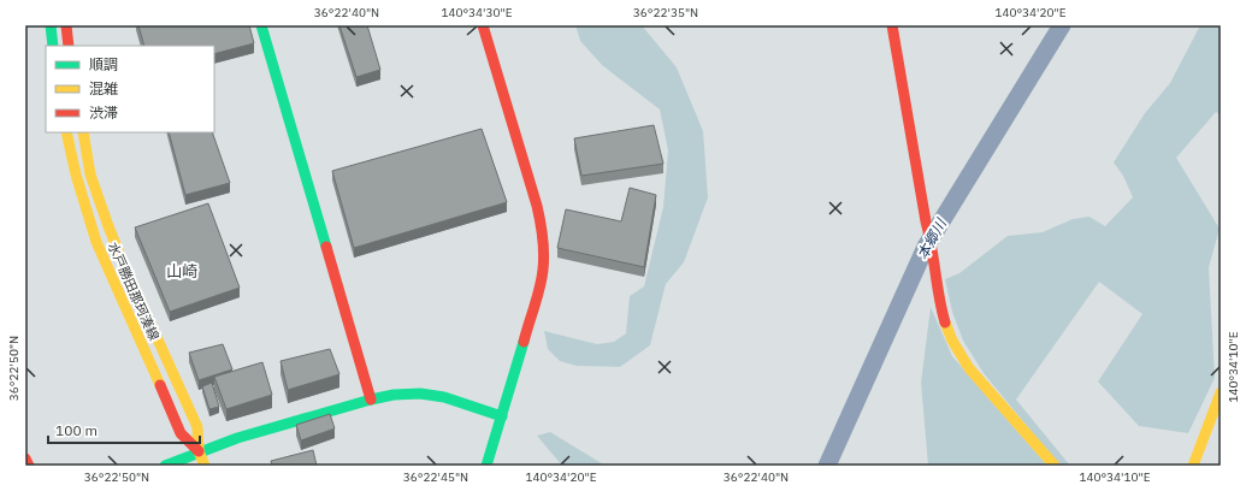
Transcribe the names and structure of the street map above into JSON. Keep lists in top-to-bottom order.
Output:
{
  "streets": {
    "street": ["水戸勝田那珂湊線"]
  },
  "districts": ["山崎"],
  "water": ["本郷川"],
  "legend": ["順調", "混雑", "渋滞"],
  "scale_bar": "100 m",
  "coordinates": [
    "36°22'40\"N",
    "140°34'30\"E",
    "36°22'35\"N",
    "140°34'20\"E",
    "140°34'10\"E",
    "36°22'50\"N",
    "36°22'45\"N"
  ]
}
